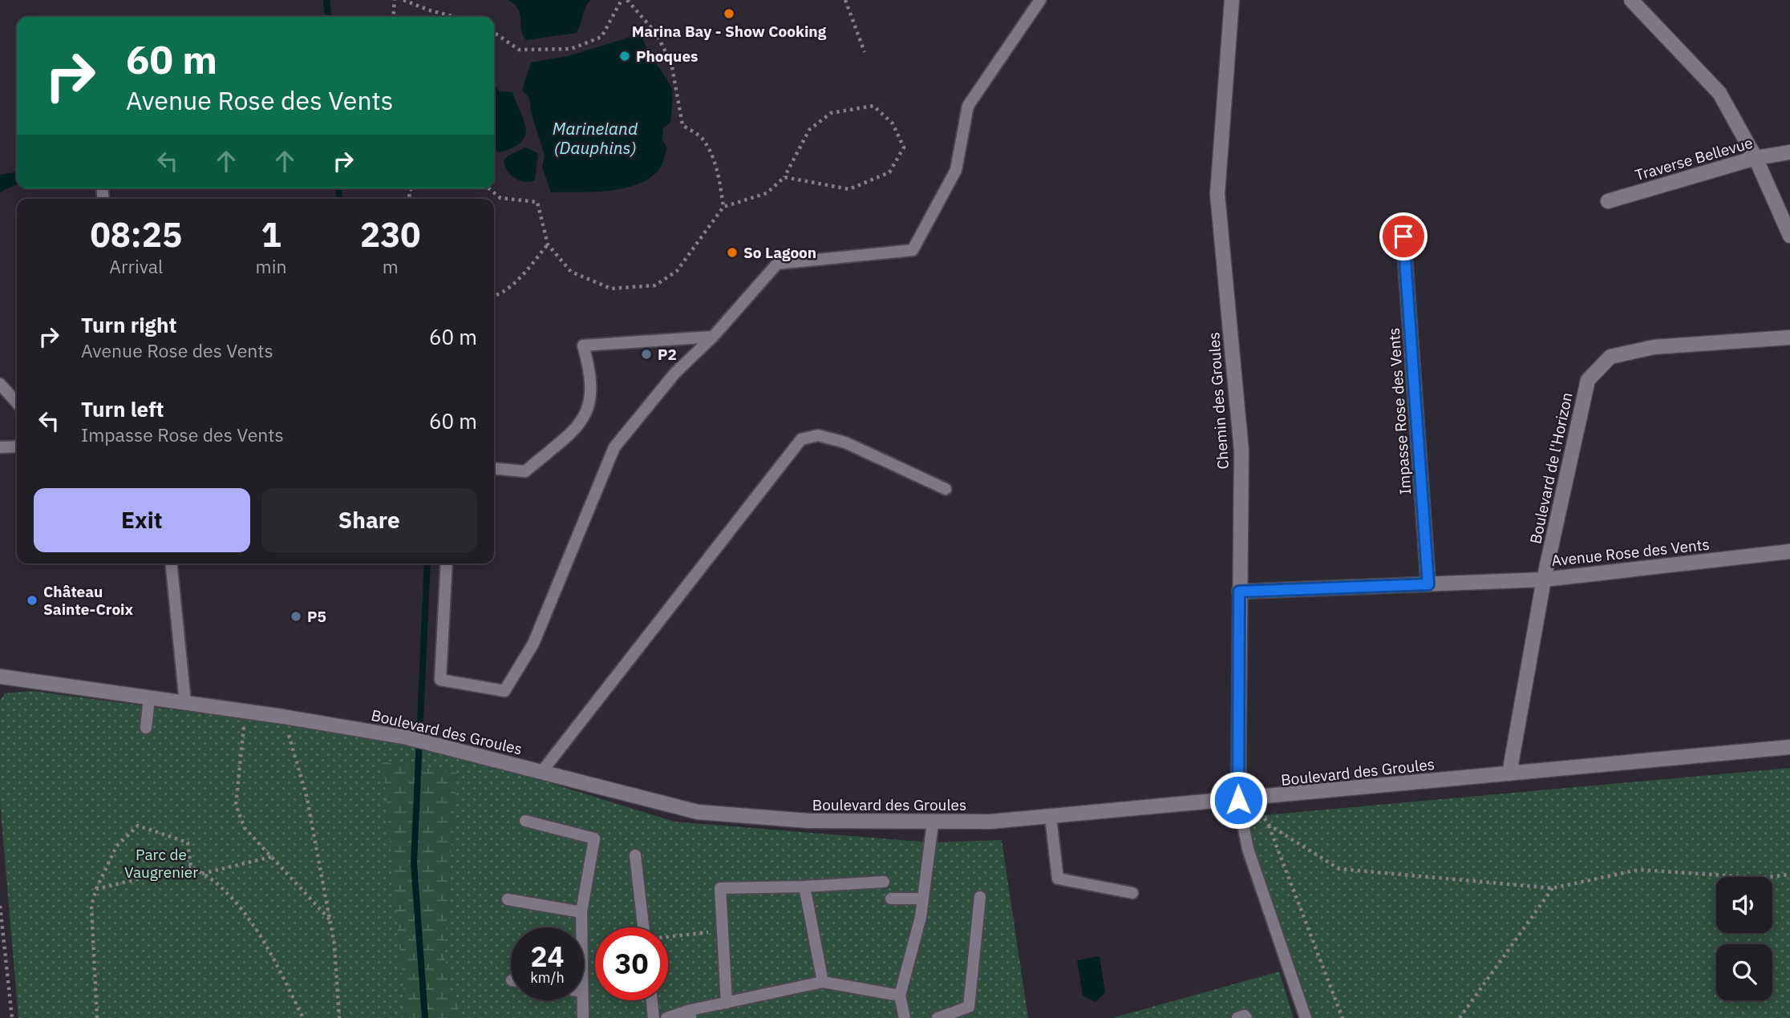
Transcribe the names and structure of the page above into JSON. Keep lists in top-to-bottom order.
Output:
{
  "streets": {
    "street": [
      "Traverse Bellevue",
      "Chemin des Groules",
      "Impasse Rose des Vents",
      "Boulevard de l'Horizon",
      "Avenue Rose des Vents",
      "Boulevard des Groules"
    ]
  },
  "crossings": [
    ["Chemin des Groules", "Avenue Rose des Vents"],
    ["Chemin des Groules", "Boulevard des Groules"],
    ["Impasse Rose des Vents", "Avenue Rose des Vents"],
    ["Boulevard de l'Horizon", "Avenue Rose des Vents"],
    ["Boulevard de l'Horizon", "Boulevard des Groules"]
  ],
  "water": ["Marineland (Dauphins)"],
  "parks": ["Parc de Vaugrenier"],
  "places": [
    "Marina Bay - Show Cooking",
    "Phoques",
    "So Lagoon",
    "P2",
    "Château Sainte-Croix",
    "P5"
  ],
  "page": {
    "turn": ["60 m", "Avenue Rose des Vents"],
    "eta": [
      "08:25",
      "Arrival",
      "1",
      "min",
      "230",
      "m"
    ],
    "list": [
      {
        "name": "Turn right",
        "note": "Avenue Rose des Vents",
        "value": "60 m"
      },
      {
        "name": "Turn left",
        "note": "Impasse Rose des Vents",
        "value": "60 m"
      }
    ],
    "buttons": ["Exit", "Share"],
    "speed": "24 km/h",
    "limit": "30"
  }
}
